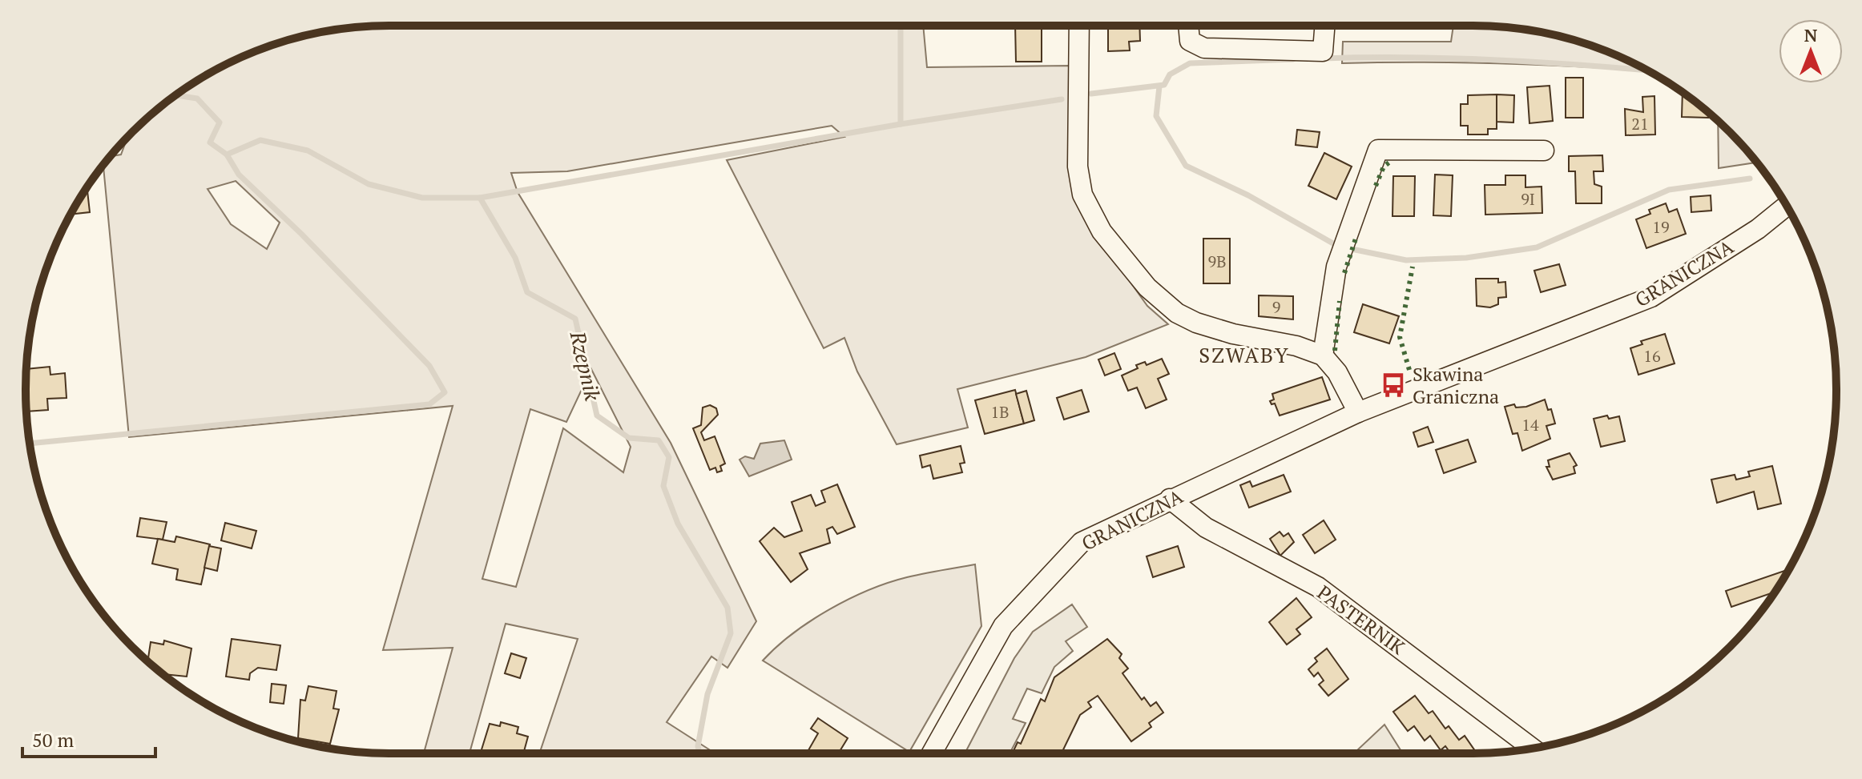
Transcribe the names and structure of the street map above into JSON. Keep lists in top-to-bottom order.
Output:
{
  "streets": {
    "street": ["GRANICZNA", "PASTERNIK"]
  },
  "crossings": [
    ["GRANICZNA", "PASTERNIK"]
  ],
  "districts": ["SZWABY"],
  "water": ["Rzepnik"],
  "places": {
    "bus stop": ["Skawina Graniczna"]
  },
  "house_numbers": [
    "21",
    "9I",
    "19",
    "9B",
    "9",
    "16",
    "1B",
    "14"
  ],
  "scale_bar": "50 m",
  "north": "top"
}
